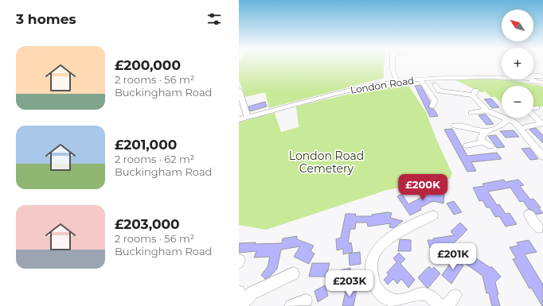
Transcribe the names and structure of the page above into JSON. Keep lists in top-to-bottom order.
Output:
{
  "streets": {
    "main road": ["London Road"]
  },
  "parks": ["London Road Cemetery"],
  "north": "top left",
  "page": {
    "heading": "3 homes",
    "map_buttons": ["+", "−"],
    "list": [
      {
        "name": "£200,000",
        "note": "2 rooms · 56 m² · Buckingham Road"
      },
      {
        "name": "£201,000",
        "note": "2 rooms · 62 m² · Buckingham Road"
      },
      {
        "name": "£203,000",
        "note": "2 rooms · 56 m² · Buckingham Road"
      }
    ],
    "price": ["£200K", "£201K", "£203K"]
  }
}
